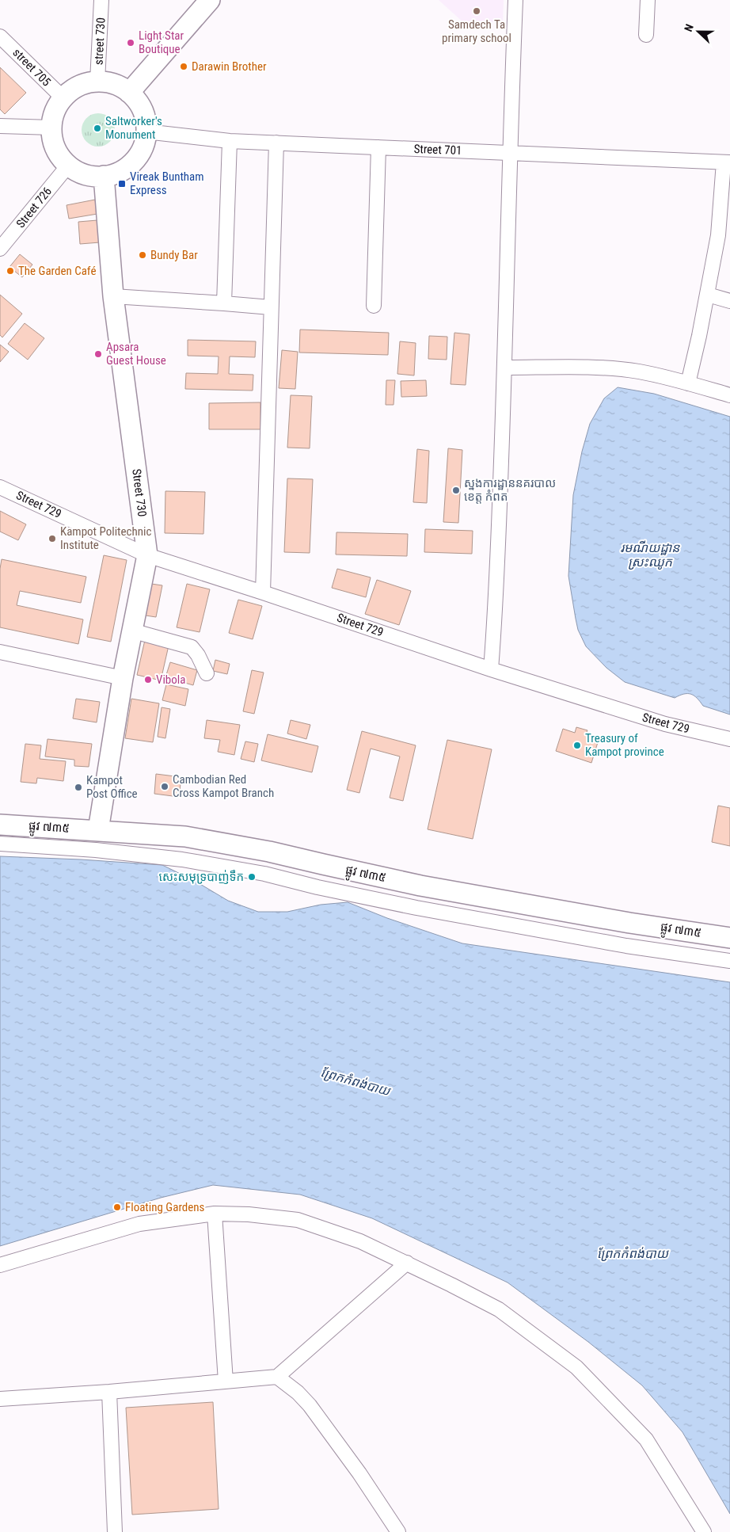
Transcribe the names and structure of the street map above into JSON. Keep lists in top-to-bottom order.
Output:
{
  "streets": {
    "street": [
      "street 730",
      "street 705",
      "Street 701",
      "Street 726",
      "Street 730",
      "Street 729",
      "ផ្លូវ ៧៣៥"
    ]
  },
  "crossings": [
    ["street 730", "street 705"],
    ["street 730", "Street 701"],
    ["street 730", "Street 726"],
    ["street 730", "Street 730"],
    ["street 705", "Street 701"],
    ["street 705", "Street 726"],
    ["street 705", "Street 730"],
    ["Street 701", "Street 726"],
    ["Street 701", "Street 730"],
    ["Street 726", "Street 730"],
    ["Street 730", "Street 729"],
    ["Street 730", "ផ្លូវ ៧៣៥"]
  ],
  "water": ["រមណីយដ្ឋាន ស្រះឈូក", "ព្រែកកំពង់បាយ"],
  "places": {
    "other": [
      "Samdech Ta primary school",
      "Light Star Boutique",
      "Darawin Brother",
      "Saltworker's Monument",
      "Bundy Bar",
      "The Garden Café",
      "Apsara Guest House",
      "ស្នងការដ្ឋាននគរបាល ខេត្ត កំពត",
      "Kampot Politechnic Institute",
      "Vibola",
      "Treasury of Kampot province",
      "Cambodian Red Cross Kampot Branch",
      "Kampot Post Office",
      "សេះសមុទ្របាញ់ទឹក",
      "Floating Gardens"
    ],
    "transit": ["Vireak Buntham Express"]
  },
  "north": "left"
}
